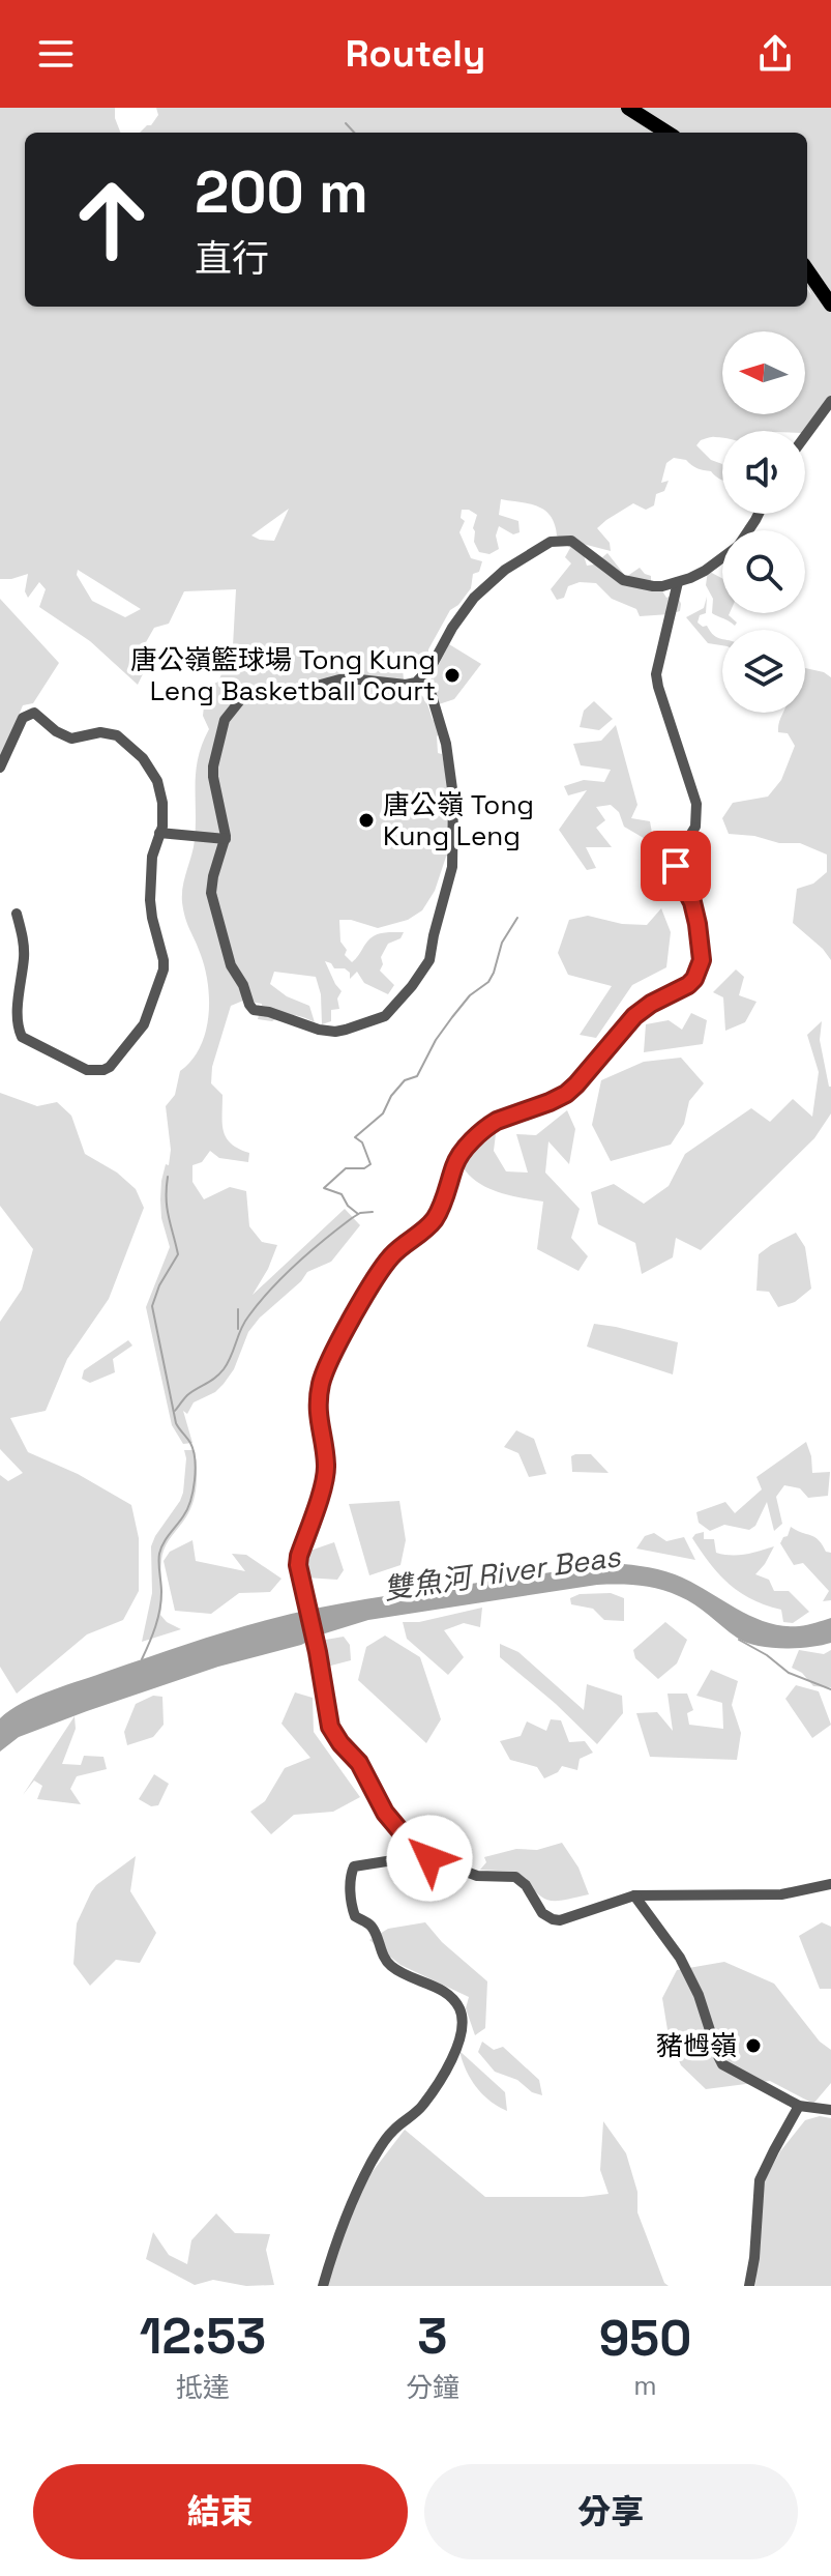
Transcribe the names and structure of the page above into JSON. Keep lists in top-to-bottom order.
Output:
{
  "water": ["雙魚河 River Beas"],
  "places": ["唐公嶺籃球場 Tong Kung Leng Basketball Court", "唐公嶺 Tong Kung Leng", "豬乸嶺"],
  "north": "left",
  "page": {
    "header": "Routely",
    "turn": ["200 m", "直行"],
    "eta": [
      "12:53",
      "抵達",
      "3",
      "分鐘",
      "950",
      "m"
    ],
    "buttons": ["結束", "分享"]
  }
}
